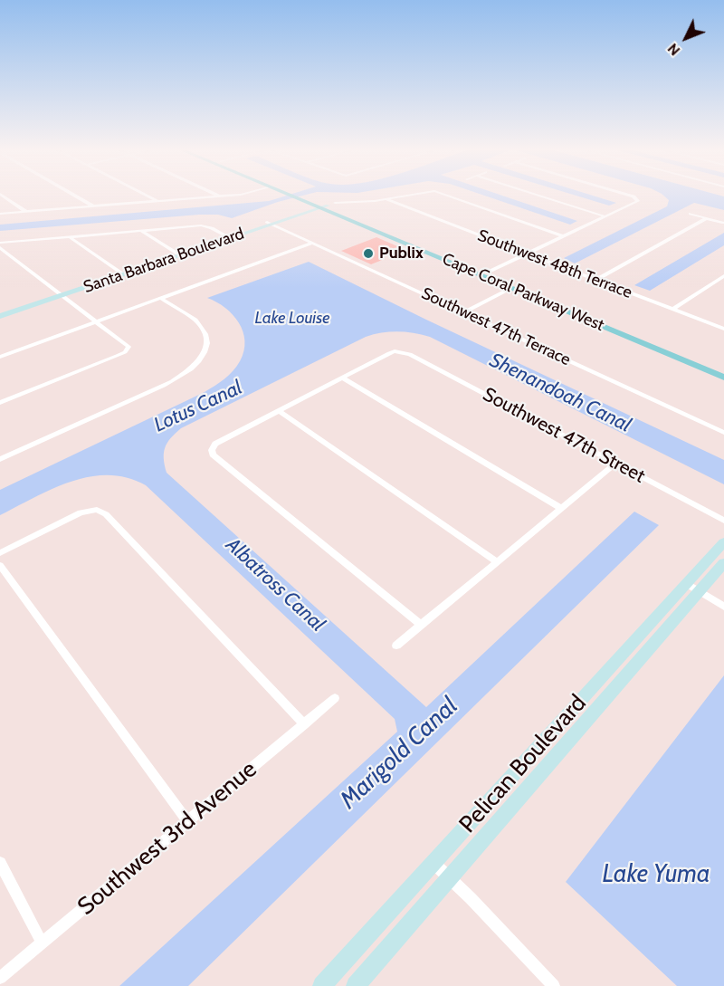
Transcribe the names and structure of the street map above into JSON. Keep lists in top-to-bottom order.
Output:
{
  "streets": {
    "main road": ["Cape Coral Parkway West"],
    "street": [
      "Santa Barbara Boulevard",
      "Southwest 48th Terrace",
      "Southwest 47th Terrace",
      "Southwest 47th Street",
      "Pelican Boulevard",
      "Southwest 3rd Avenue"
    ]
  },
  "crossings": [
    ["Santa Barbara Boulevard", "Cape Coral Parkway West"],
    ["Santa Barbara Boulevard", "Southwest 47th Terrace"]
  ],
  "water": [
    "Lake Louise",
    "Shenandoah Canal",
    "Lotus Canal",
    "Albatross Canal",
    "Marigold Canal",
    "Lake Yuma"
  ],
  "places": ["Publix"],
  "north": "bottom left"
}
